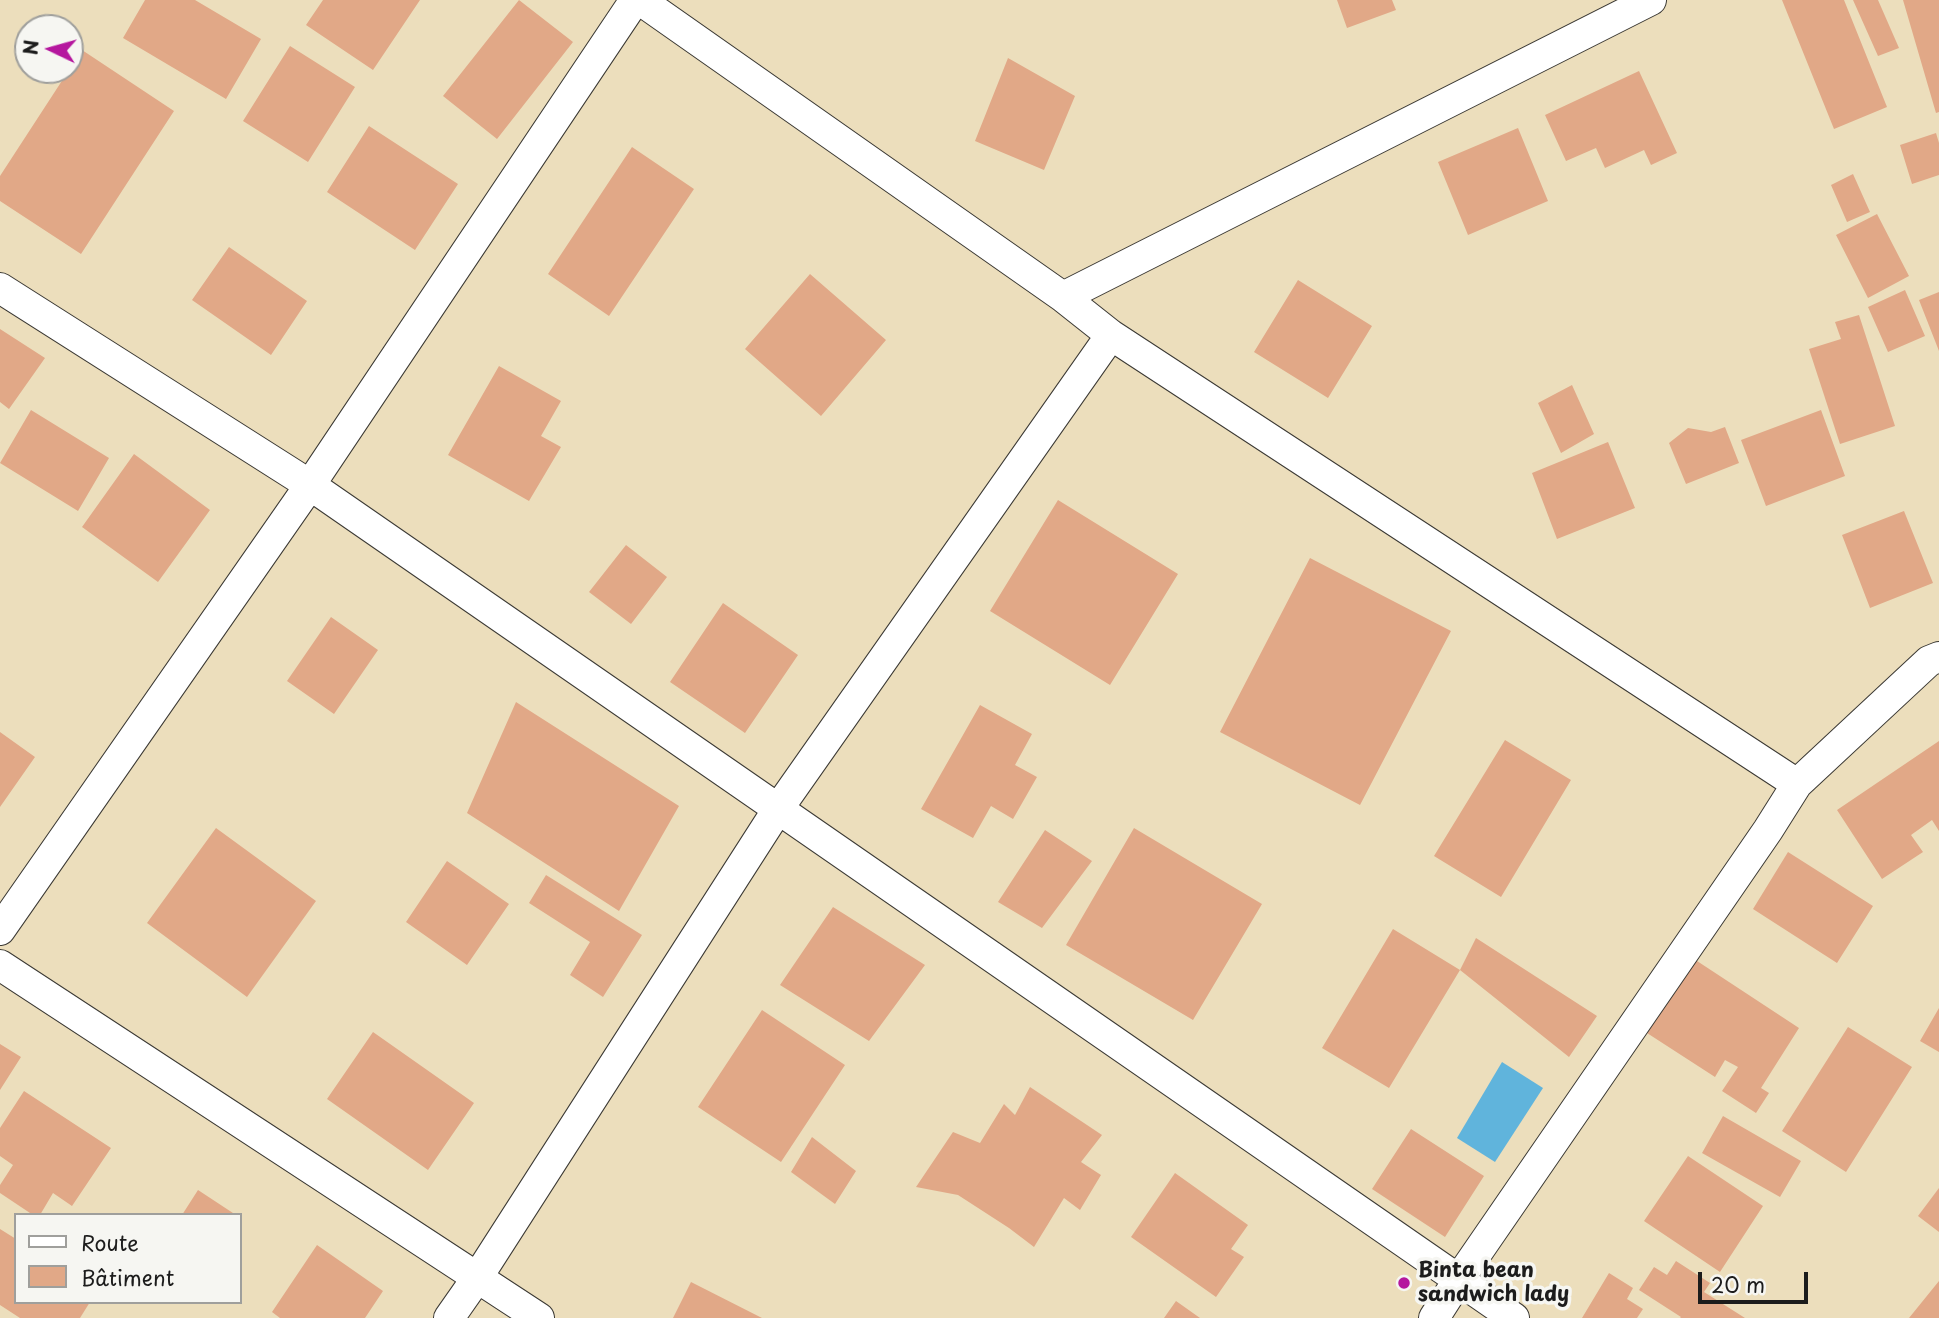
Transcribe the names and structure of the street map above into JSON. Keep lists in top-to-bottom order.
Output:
{
  "places": ["Binta bean sandwich lady"],
  "legend": ["Route", "Bâtiment"],
  "scale_bar": "20 m",
  "north": "left"
}
